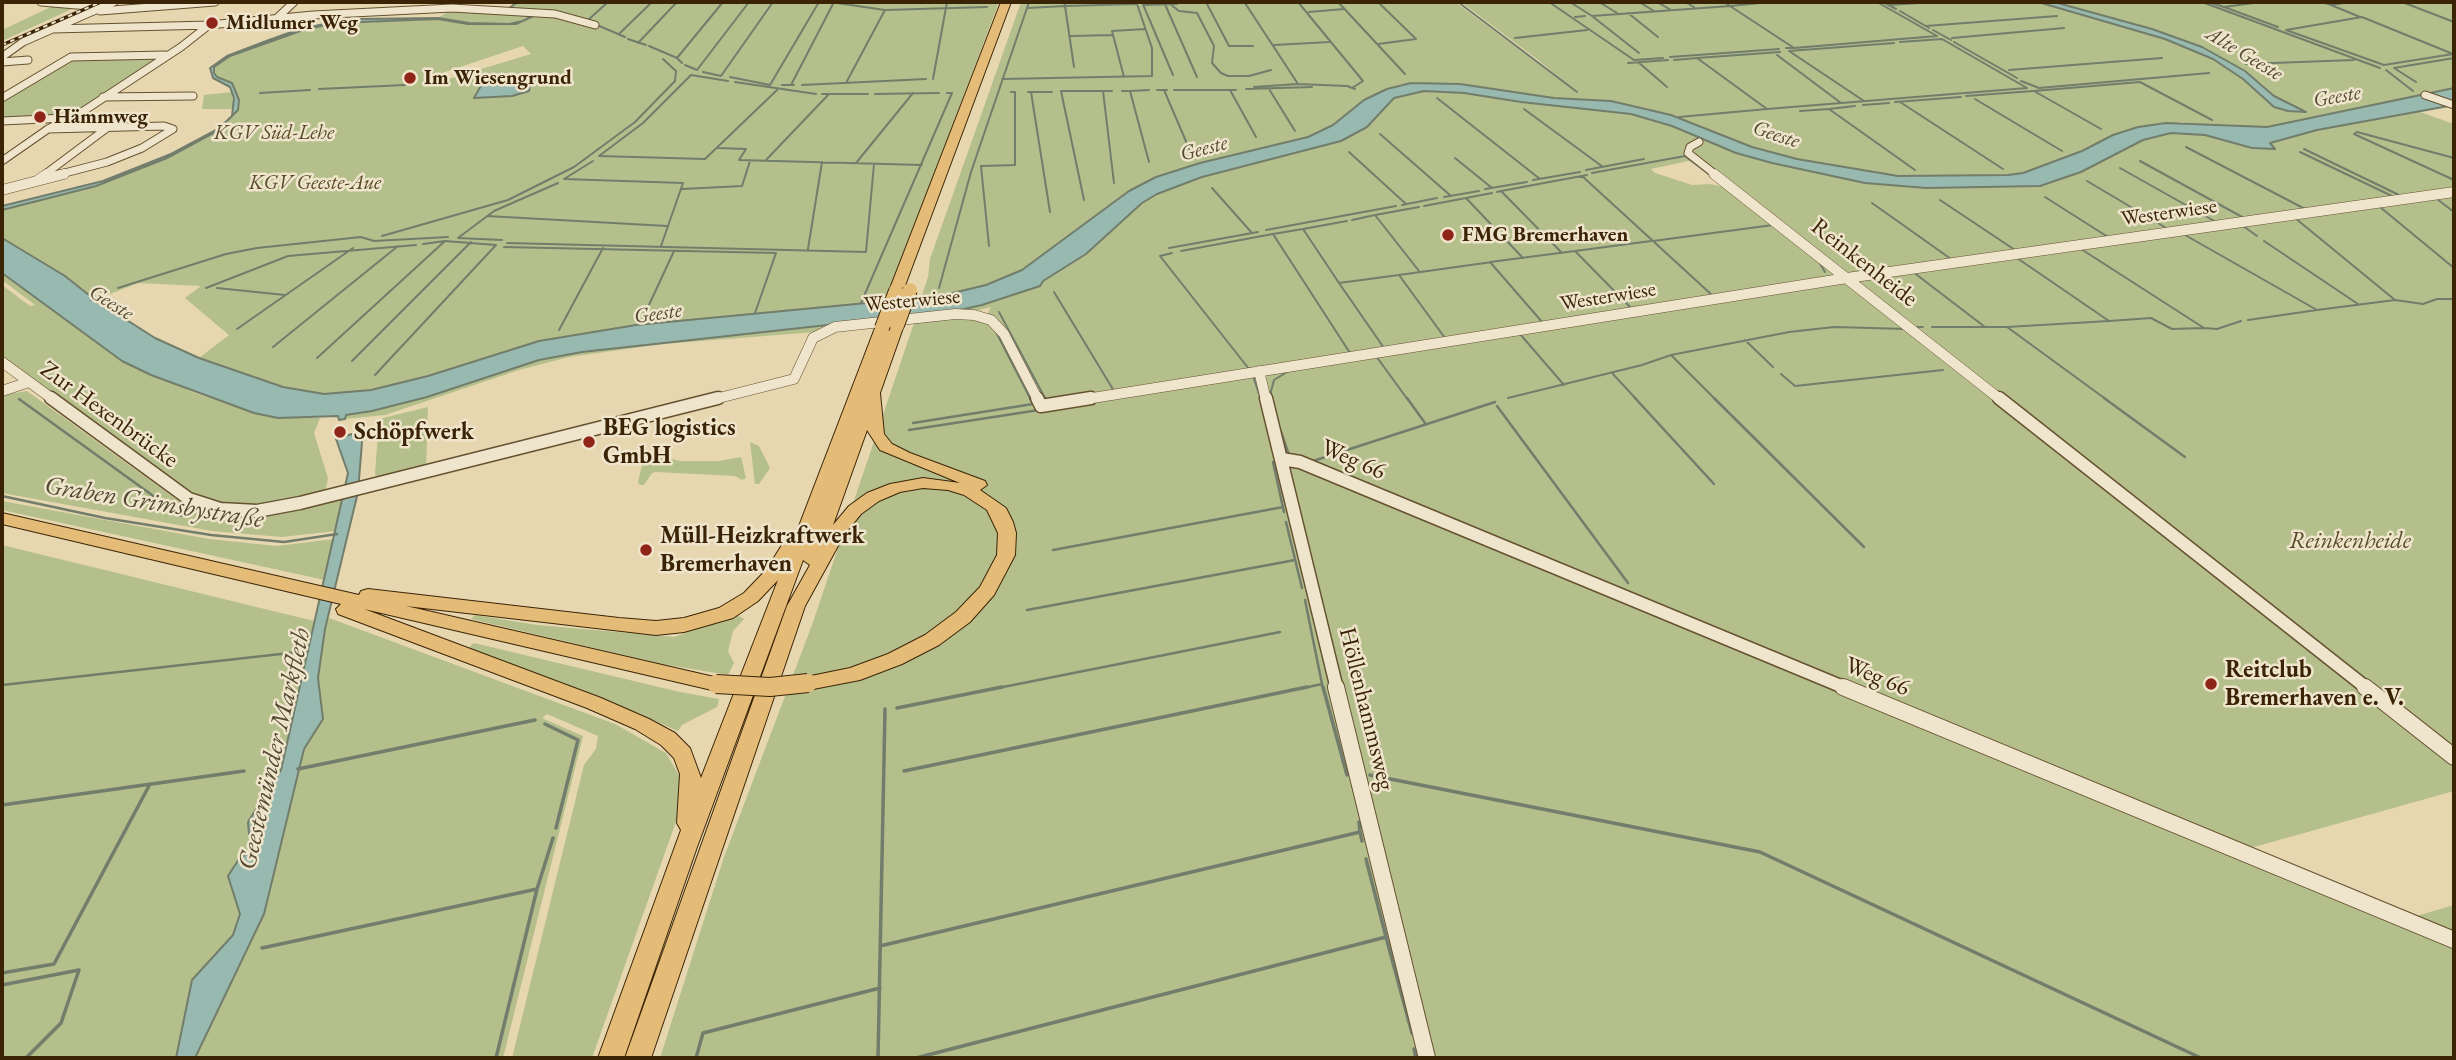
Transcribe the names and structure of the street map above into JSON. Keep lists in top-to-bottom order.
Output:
{
  "streets": {
    "street": [
      "Westerwiese",
      "Reinkenheide",
      "Zur Hexenbrücke",
      "Weg 66",
      "Höllenhammsweg"
    ]
  },
  "crossings": [
    ["Westerwiese", "Reinkenheide"],
    ["Westerwiese", "Zur Hexenbrücke"],
    ["Westerwiese", "Höllenhammsweg"],
    ["Weg 66", "Höllenhammsweg"]
  ],
  "water": [
    "Alte Geeste",
    "Geeste",
    "Graben Grimsbystraße",
    "Geestemünder Markfleth"
  ],
  "parks": ["KGV Süd-Lehe", "KGV Geeste-Aue", "Reinkenheide"],
  "places": [
    "Midlumer Weg",
    "Im Wiesengrund",
    "Hämmweg",
    "FMG Bremerhaven",
    "Schöpfwerk",
    "BEG logistics GmbH",
    "Müll-Heizkraftwerk Bremerhaven",
    "Reitclub Bremerhaven e. V."
  ]
}
